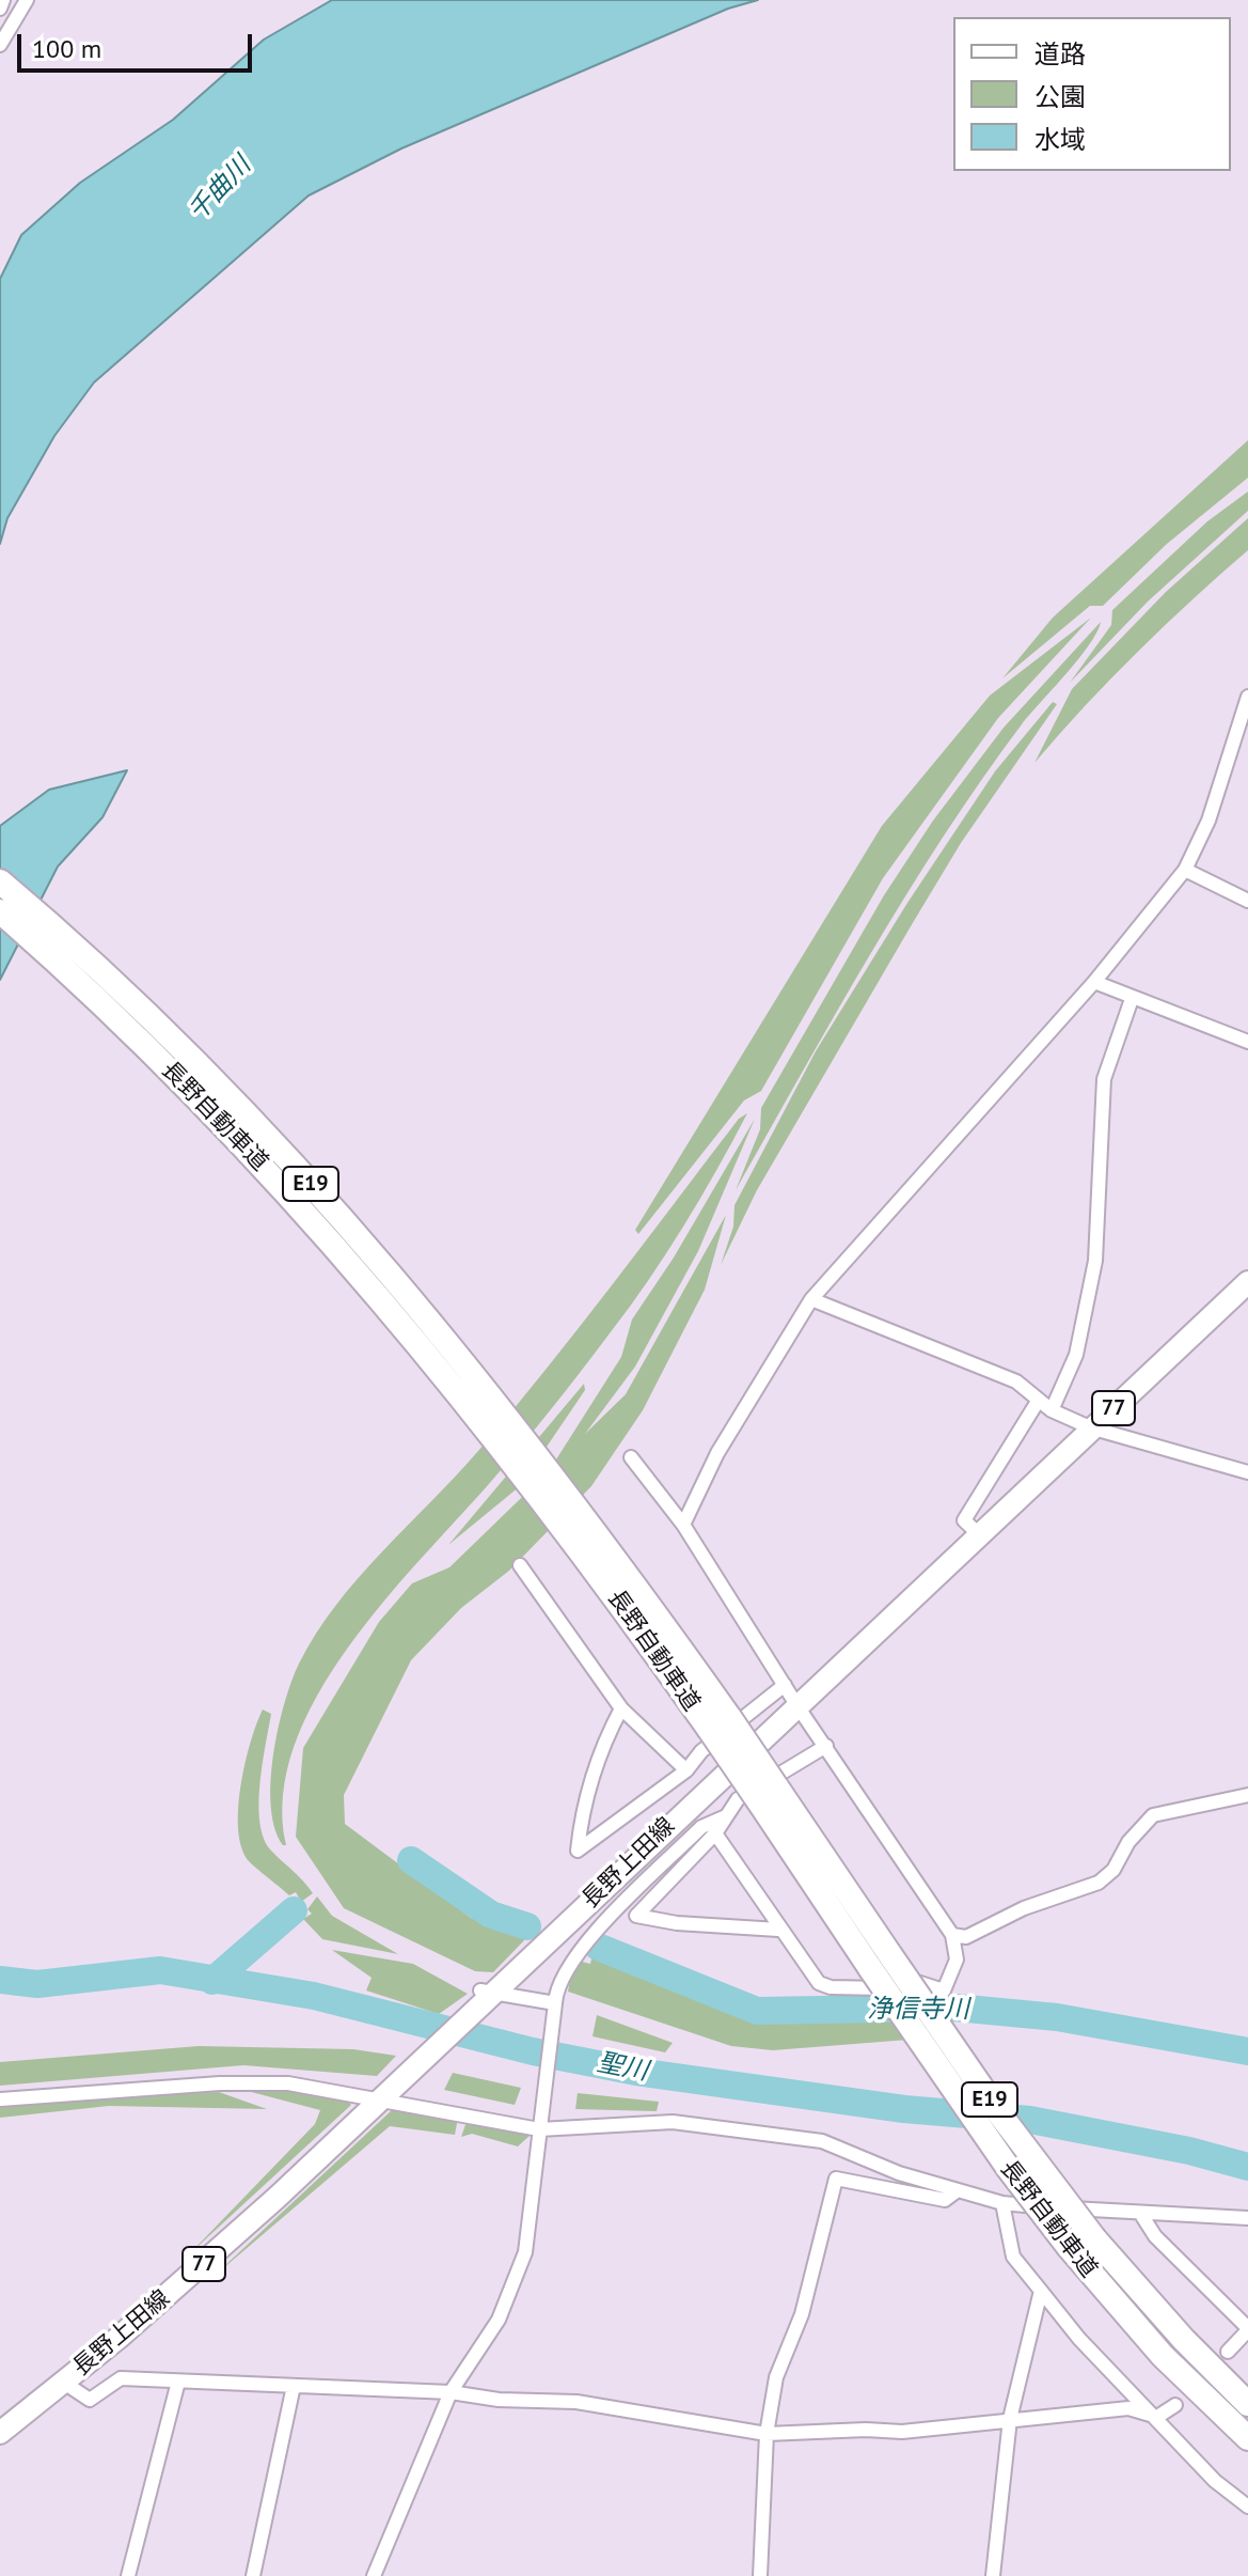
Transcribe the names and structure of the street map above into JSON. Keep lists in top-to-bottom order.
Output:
{
  "streets": {
    "highway": ["長野自動車道", "E19"],
    "main road": ["77", "長野上田線"]
  },
  "water": ["千曲川", "浄信寺川", "聖川"],
  "legend": ["道路", "公園", "水域"],
  "scale_bar": "100 m"
}
